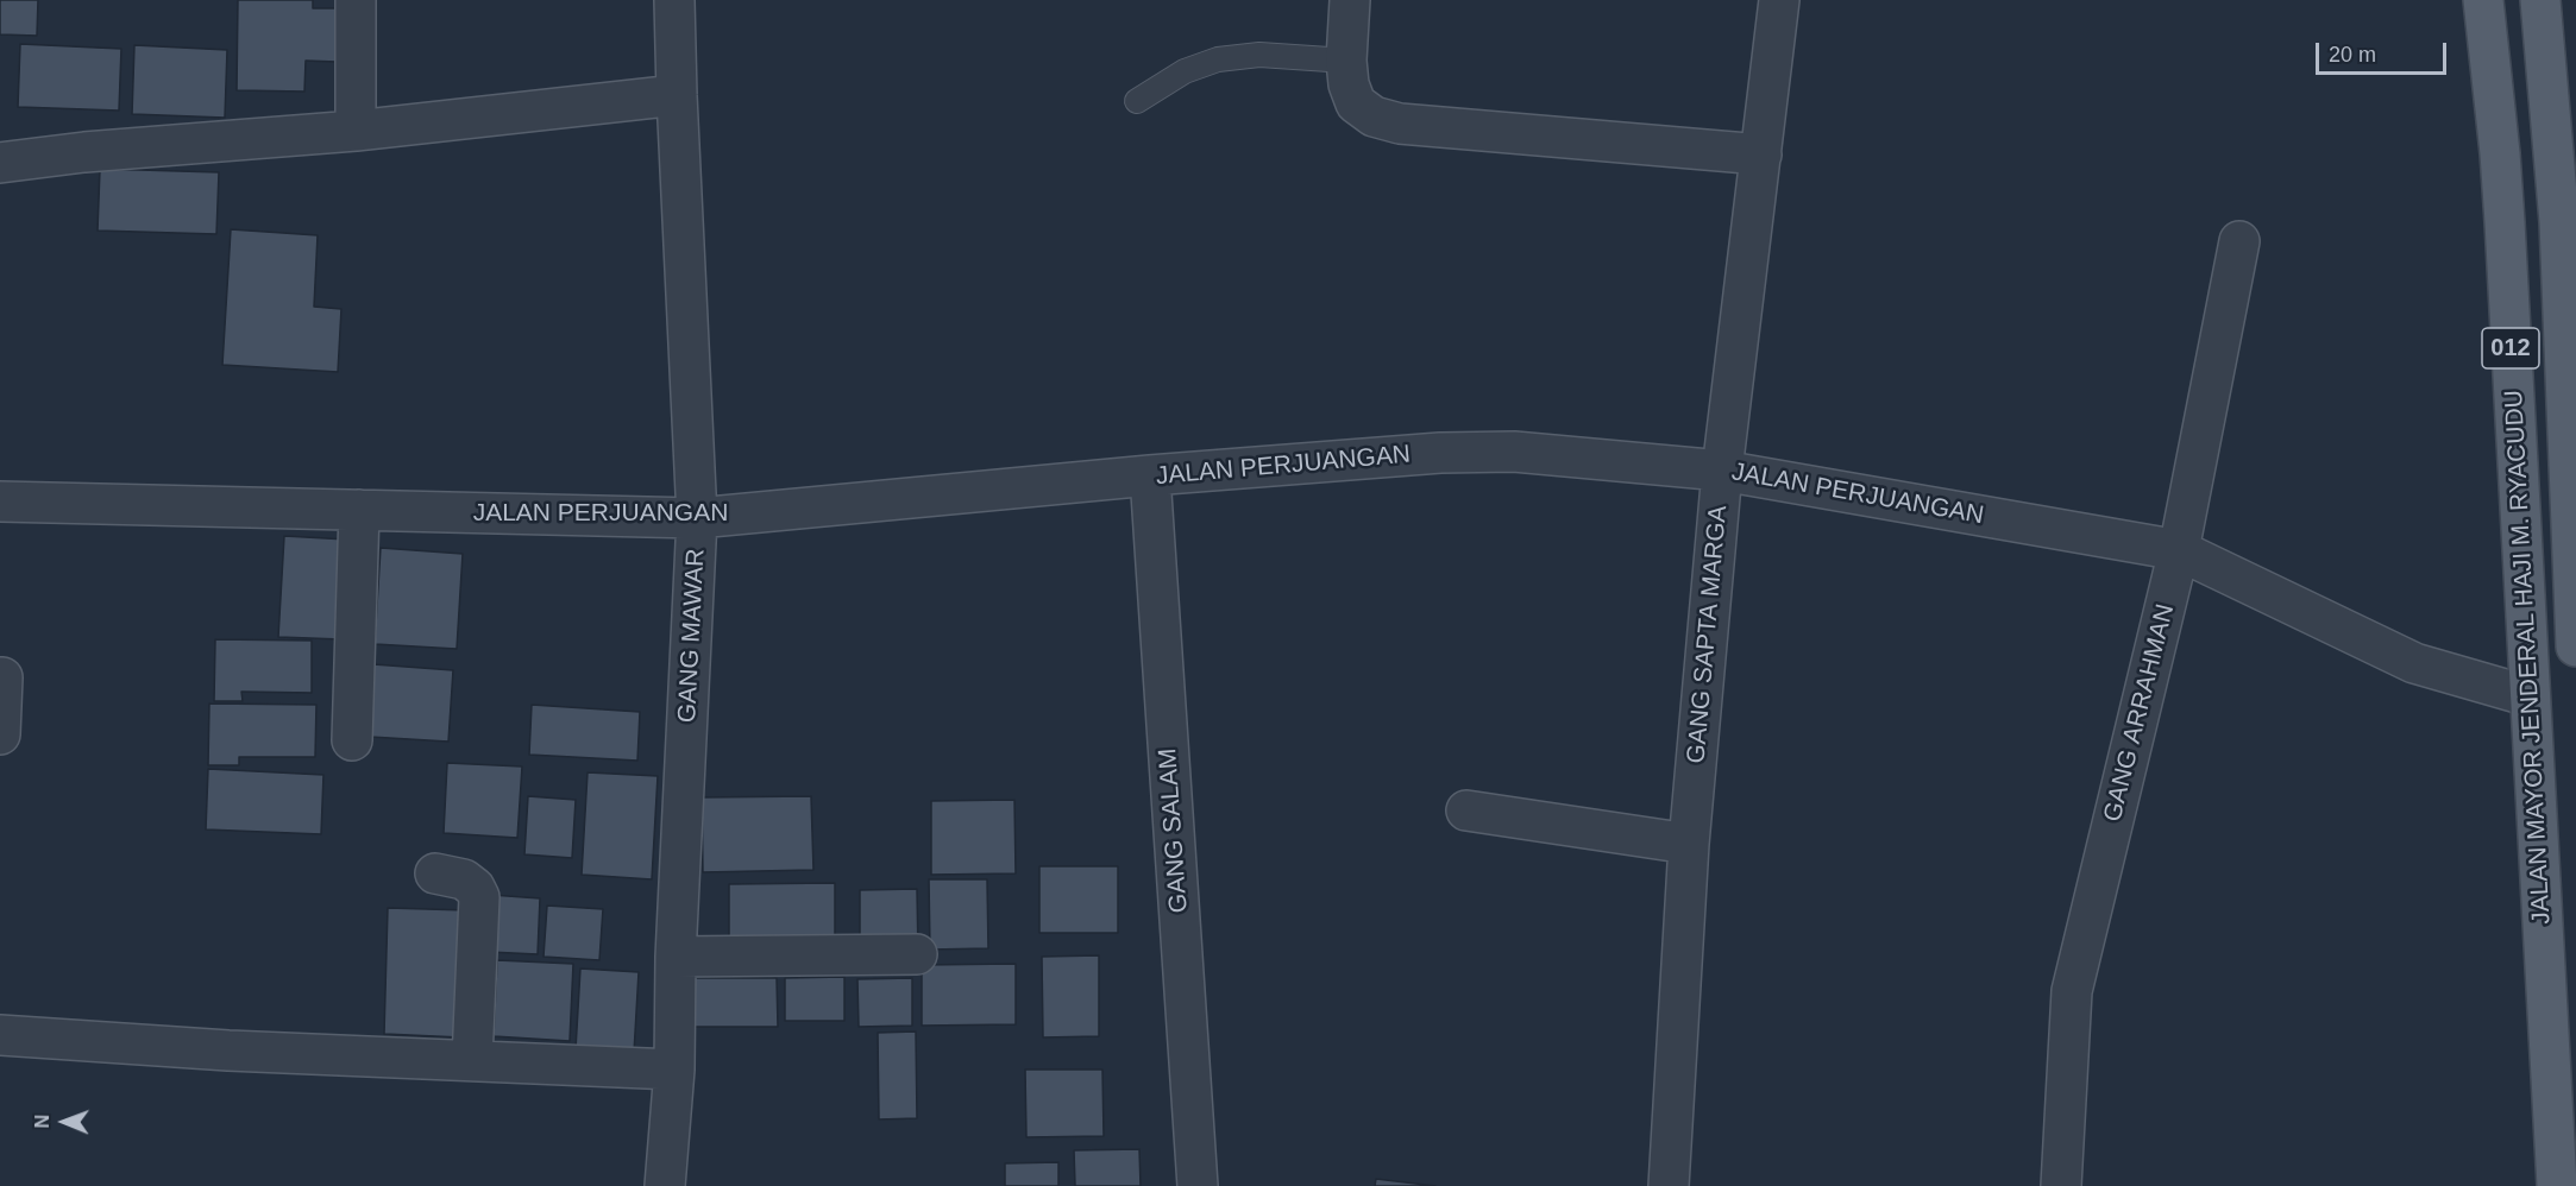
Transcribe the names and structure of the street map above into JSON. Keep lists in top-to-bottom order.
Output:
{
  "streets": {
    "main road": ["012", "JALAN MAYOR JENDERAL HAJI M. RYACUDU"],
    "street": [
      "JALAN PERJUANGAN",
      "GANG SAPTA MARGA",
      "GANG MAWAR",
      "GANG ARRAHMAN",
      "GANG SALAM"
    ]
  },
  "crossings": [
    ["JALAN PERJUANGAN", "GANG SAPTA MARGA"],
    ["JALAN PERJUANGAN", "GANG MAWAR"],
    ["JALAN PERJUANGAN", "JALAN MAYOR JENDERAL HAJI M. RYACUDU"],
    ["JALAN PERJUANGAN", "GANG ARRAHMAN"],
    ["JALAN PERJUANGAN", "GANG SALAM"]
  ],
  "scale_bar": "20 m",
  "north": "left"
}
